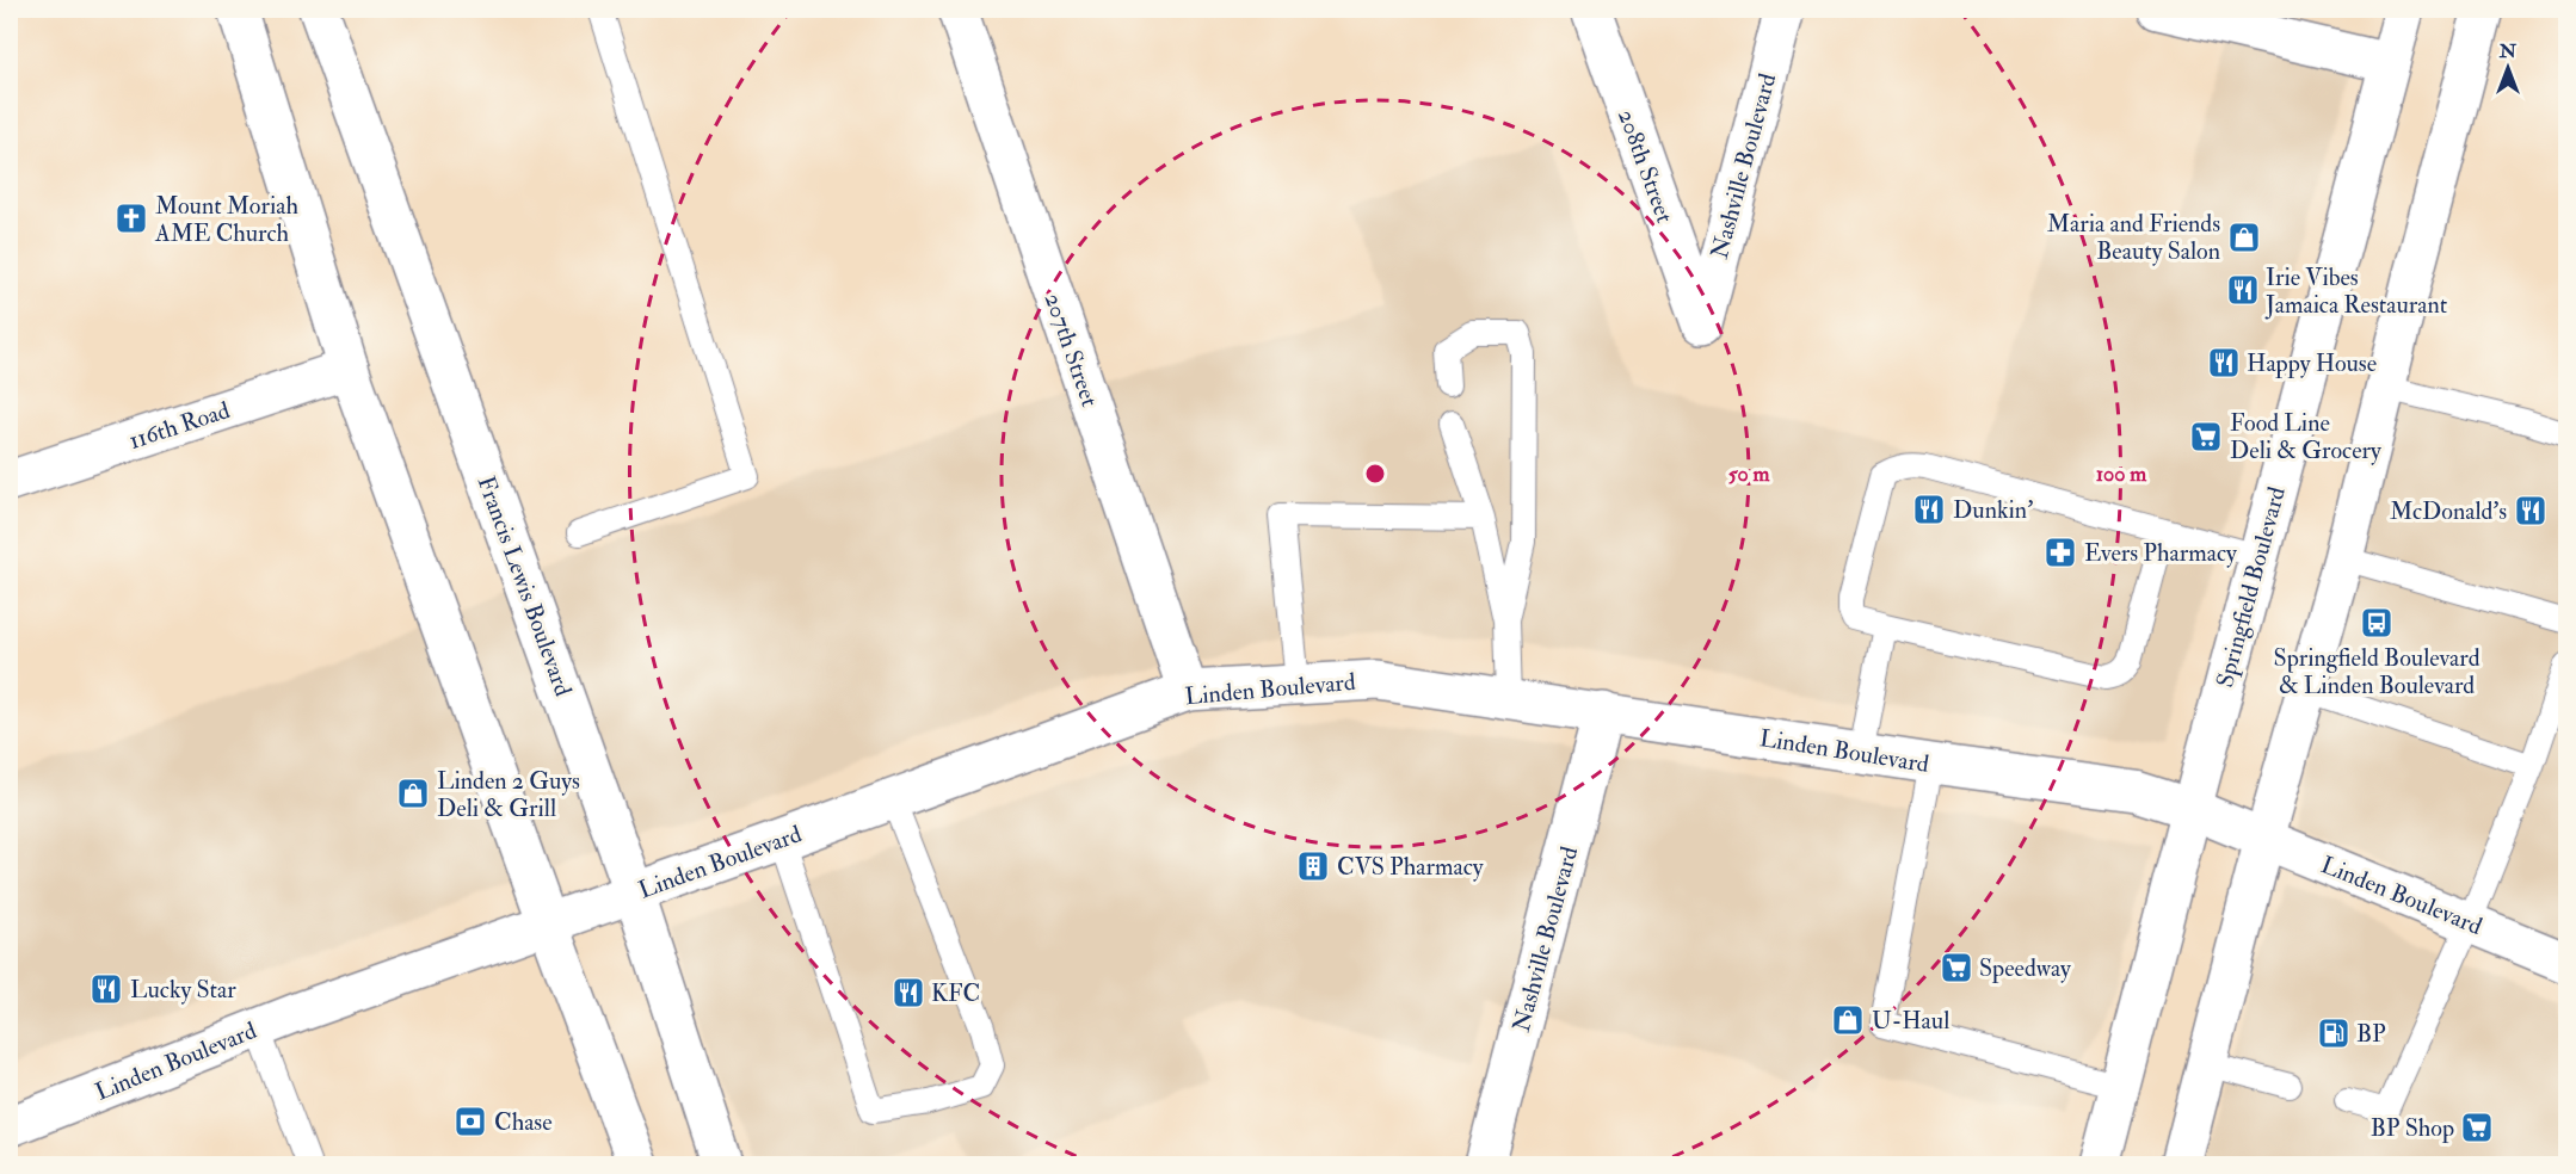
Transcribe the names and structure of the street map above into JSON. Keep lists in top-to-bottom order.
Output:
{
  "streets": {
    "main road": [
      "208th Street",
      "Nashville Boulevard",
      "207th Street",
      "116th Road",
      "Francis Lewis Boulevard",
      "Springfield Boulevard",
      "Linden Boulevard"
    ]
  },
  "crossings": [
    ["208th Street", "Nashville Boulevard"],
    ["Nashville Boulevard", "Linden Boulevard"],
    ["207th Street", "Linden Boulevard"],
    ["Francis Lewis Boulevard", "Linden Boulevard"],
    ["Springfield Boulevard", "Linden Boulevard"]
  ],
  "places": {
    "church": ["Mount Moriah AME Church"],
    "shop": ["Maria and Friends Beauty Salon", "Linden 2 Guys Deli & Grill", "U-Haul"],
    "restaurant": [
      "Irie Vibes Jamaica Restaurant",
      "Happy House",
      "Dunkin'",
      "McDonald's",
      "Lucky Star",
      "KFC"
    ],
    "supermarket": ["Food Line Deli & Grocery", "Speedway", "BP Shop"],
    "pharmacy": ["Evers Pharmacy"],
    "bus stop": ["Springfield Boulevard & Linden Boulevard"],
    "building": ["CVS Pharmacy"],
    "fuel station": ["BP"],
    "bank": ["Chase"]
  },
  "north": "top",
  "rings": ["50 m", "100 m"]
}
